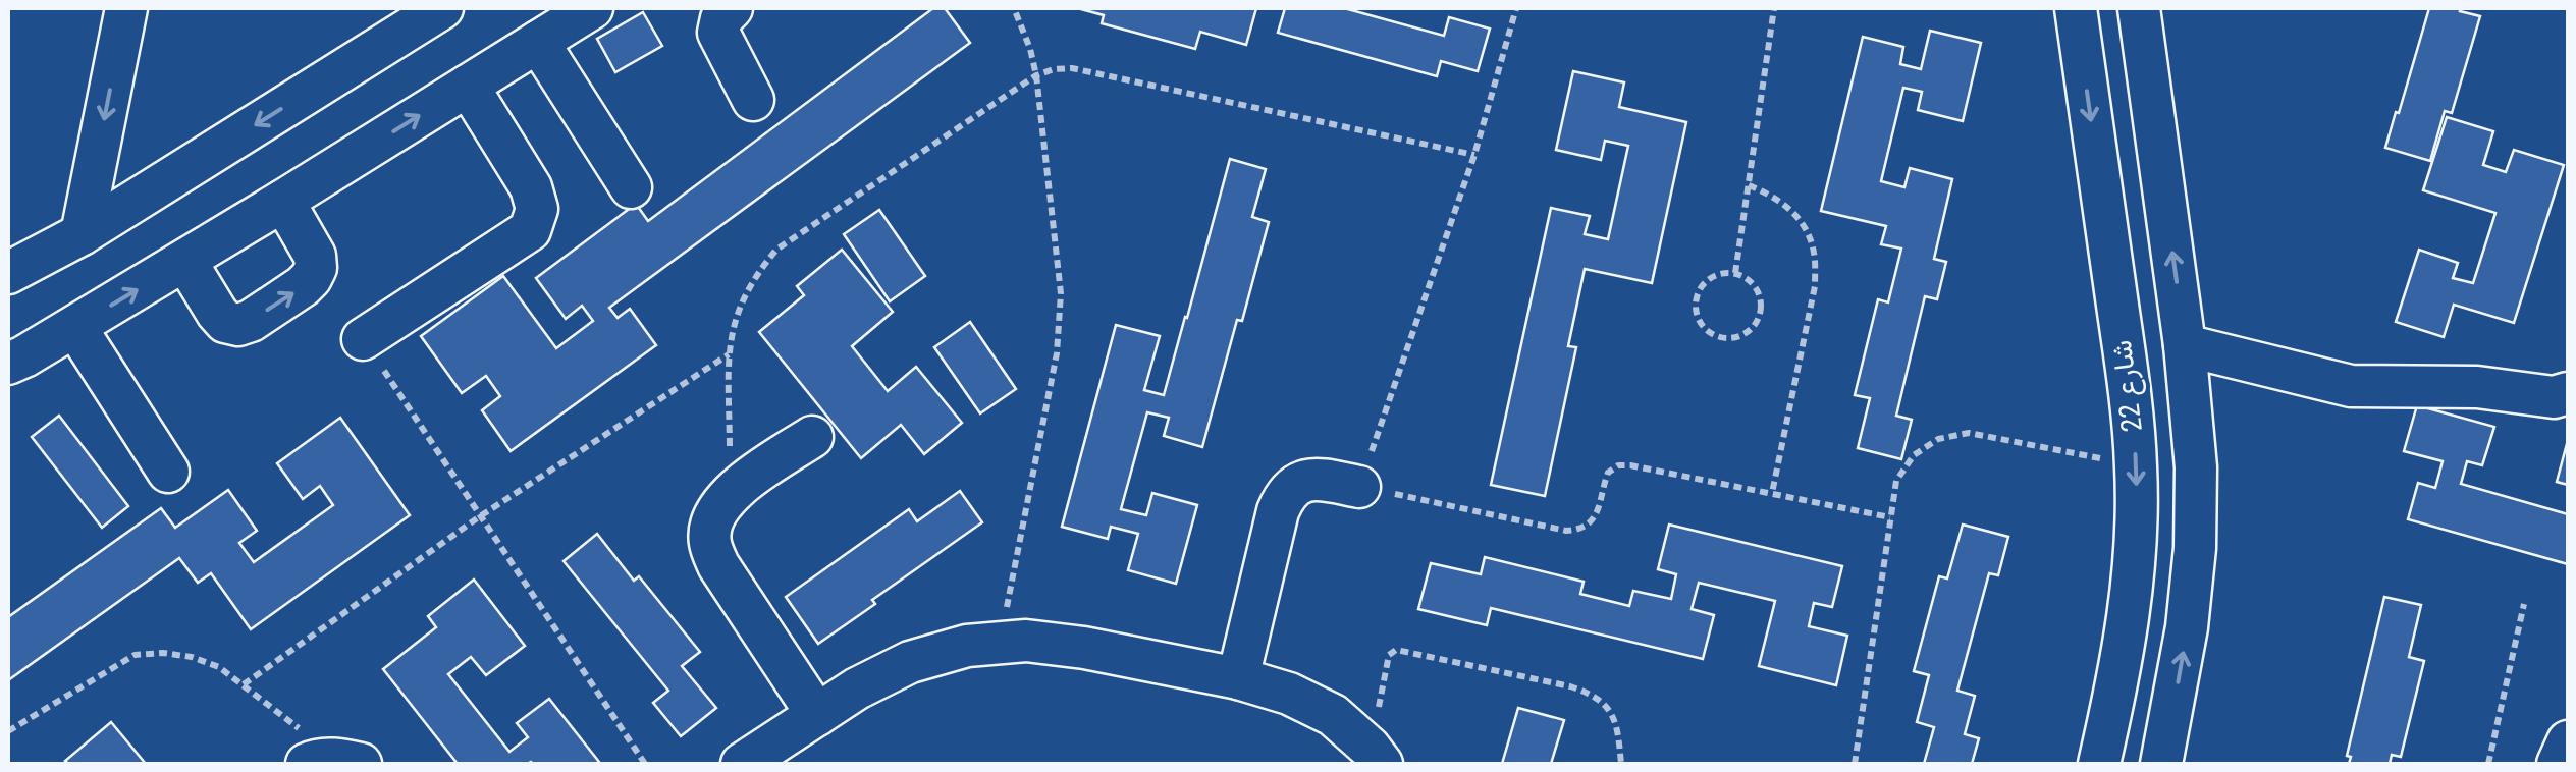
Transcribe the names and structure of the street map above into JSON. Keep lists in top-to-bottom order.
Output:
{
  "streets": {
    "street": ["شارع 22"]
  }
}
